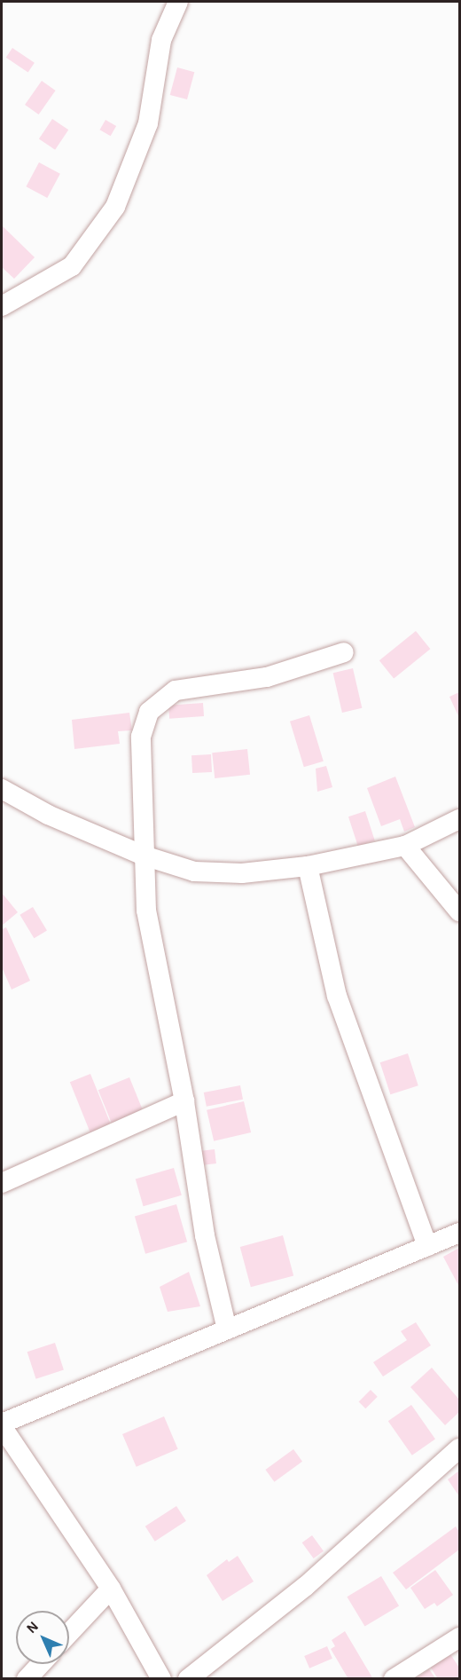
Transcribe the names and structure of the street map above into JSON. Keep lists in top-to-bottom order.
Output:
{
  "north": "top left"
}
